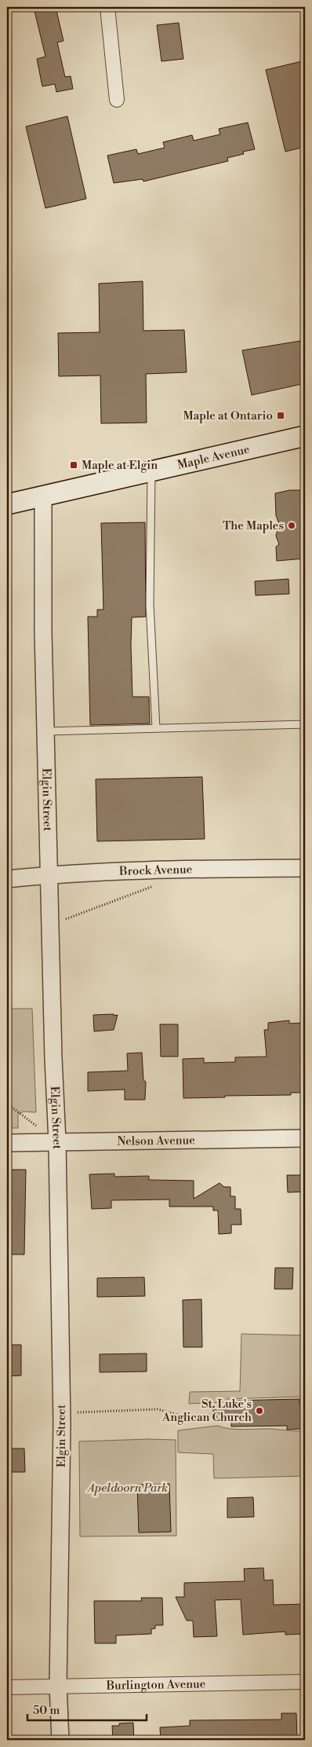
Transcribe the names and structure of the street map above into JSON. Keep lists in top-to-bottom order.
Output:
{
  "streets": {
    "main road": ["Maple Avenue"],
    "street": [
      "Elgin Street",
      "Brock Avenue",
      "Nelson Avenue",
      "Burlington Avenue"
    ]
  },
  "crossings": [
    ["Maple Avenue", "Elgin Street"],
    ["Elgin Street", "Brock Avenue"],
    ["Elgin Street", "Nelson Avenue"],
    ["Elgin Street", "Burlington Avenue"]
  ],
  "parks": ["Apeldoorn Park"],
  "places": {
    "transit": ["Maple at Ontario", "Maple at Elgin"],
    "other": ["The Maples", "St. Luke's Anglican Church"]
  },
  "scale_bar": "50 m"
}
